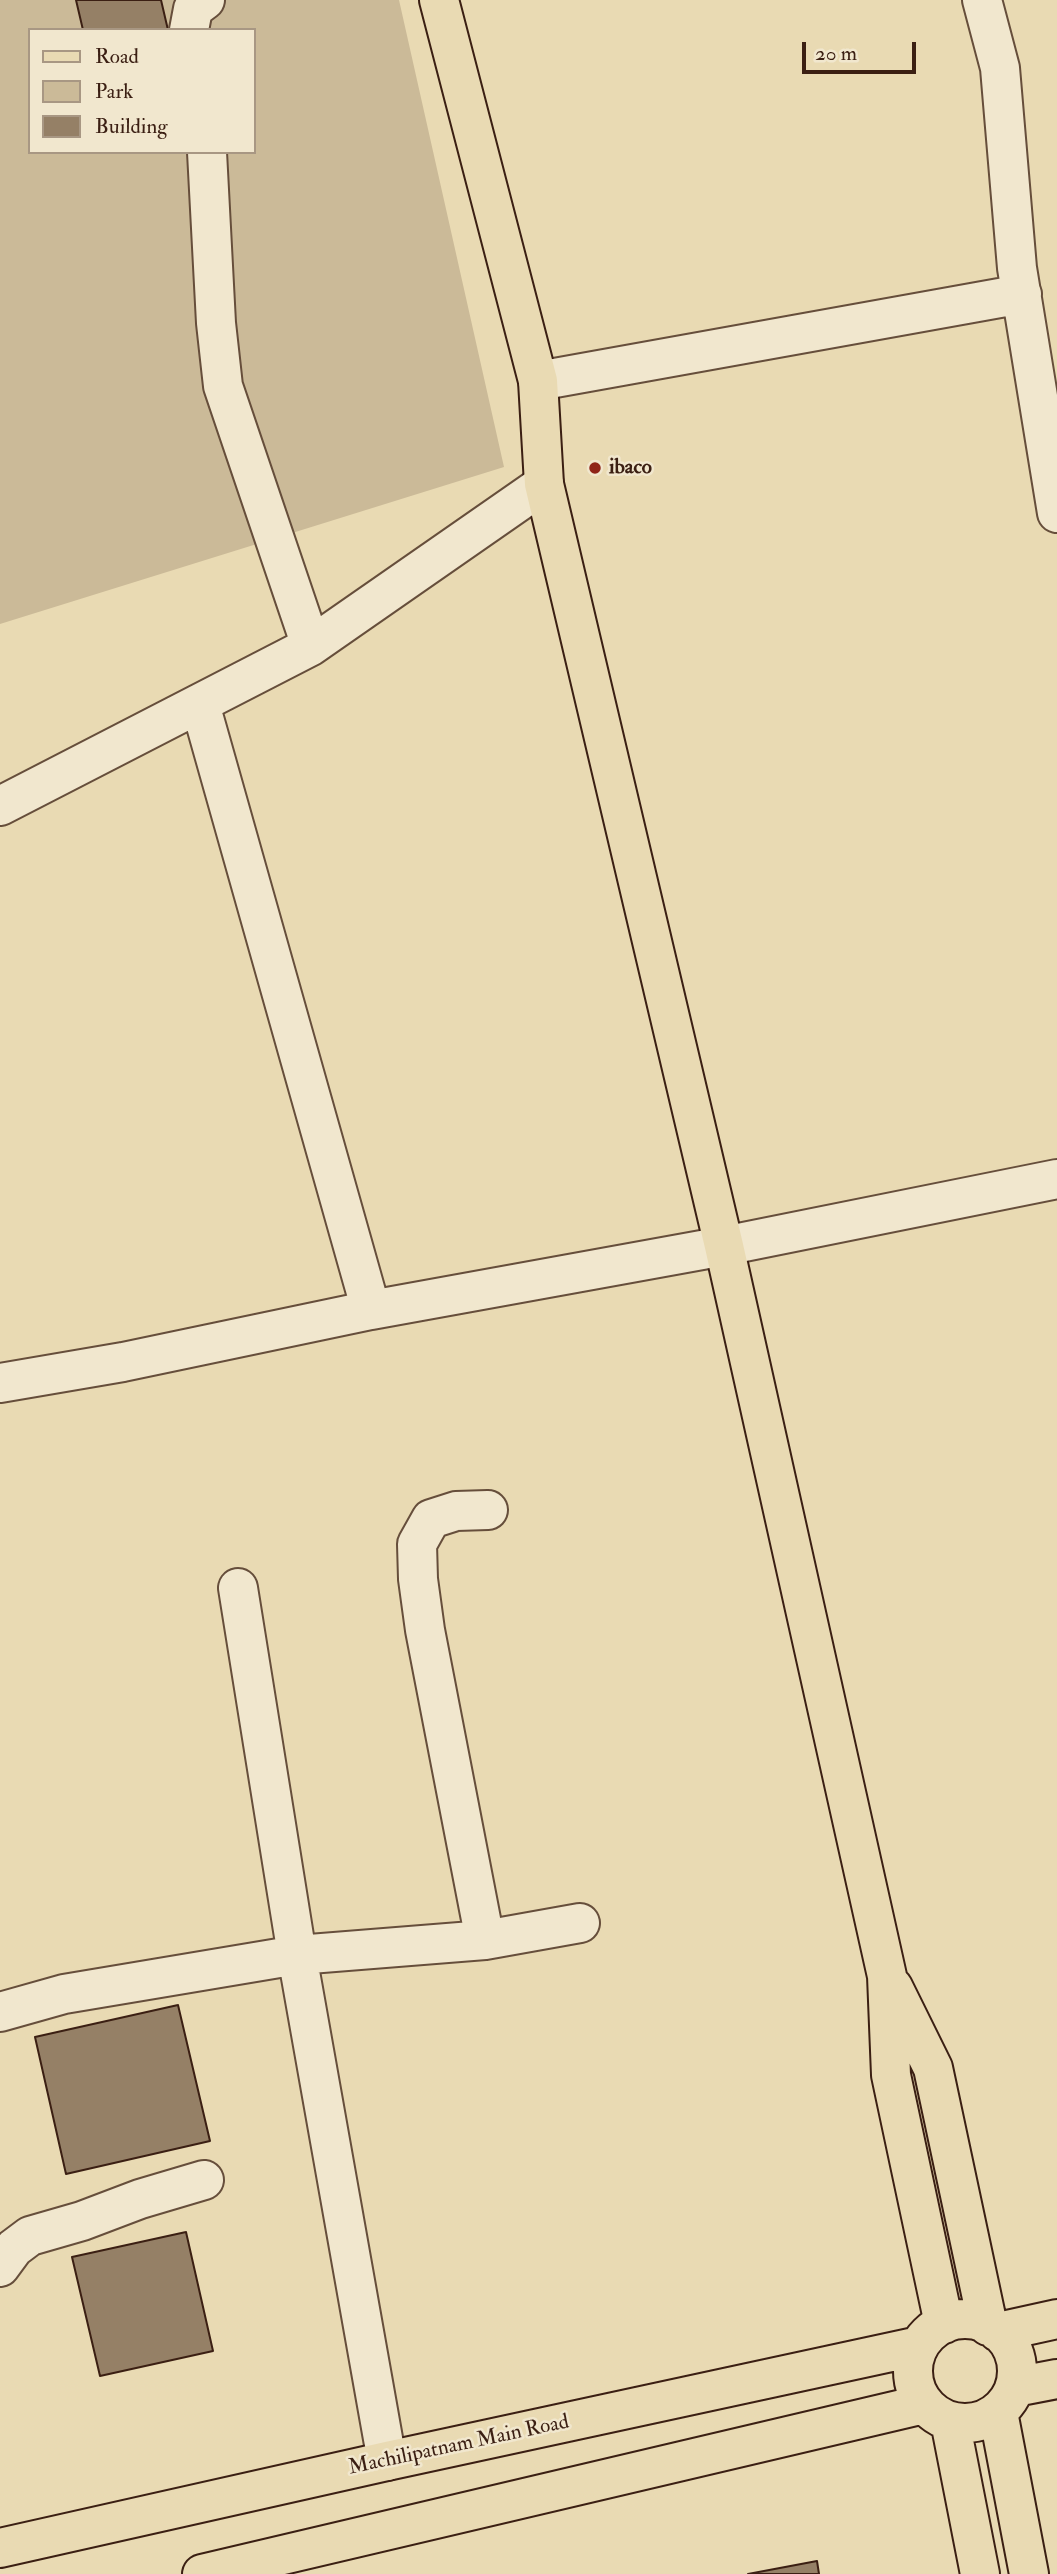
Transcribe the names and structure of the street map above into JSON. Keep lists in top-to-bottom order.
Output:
{
  "streets": {
    "main road": ["Machilipatnam Main Road"]
  },
  "places": ["ibaco"],
  "legend": ["Road", "Park", "Building"],
  "scale_bar": "20 m"
}
